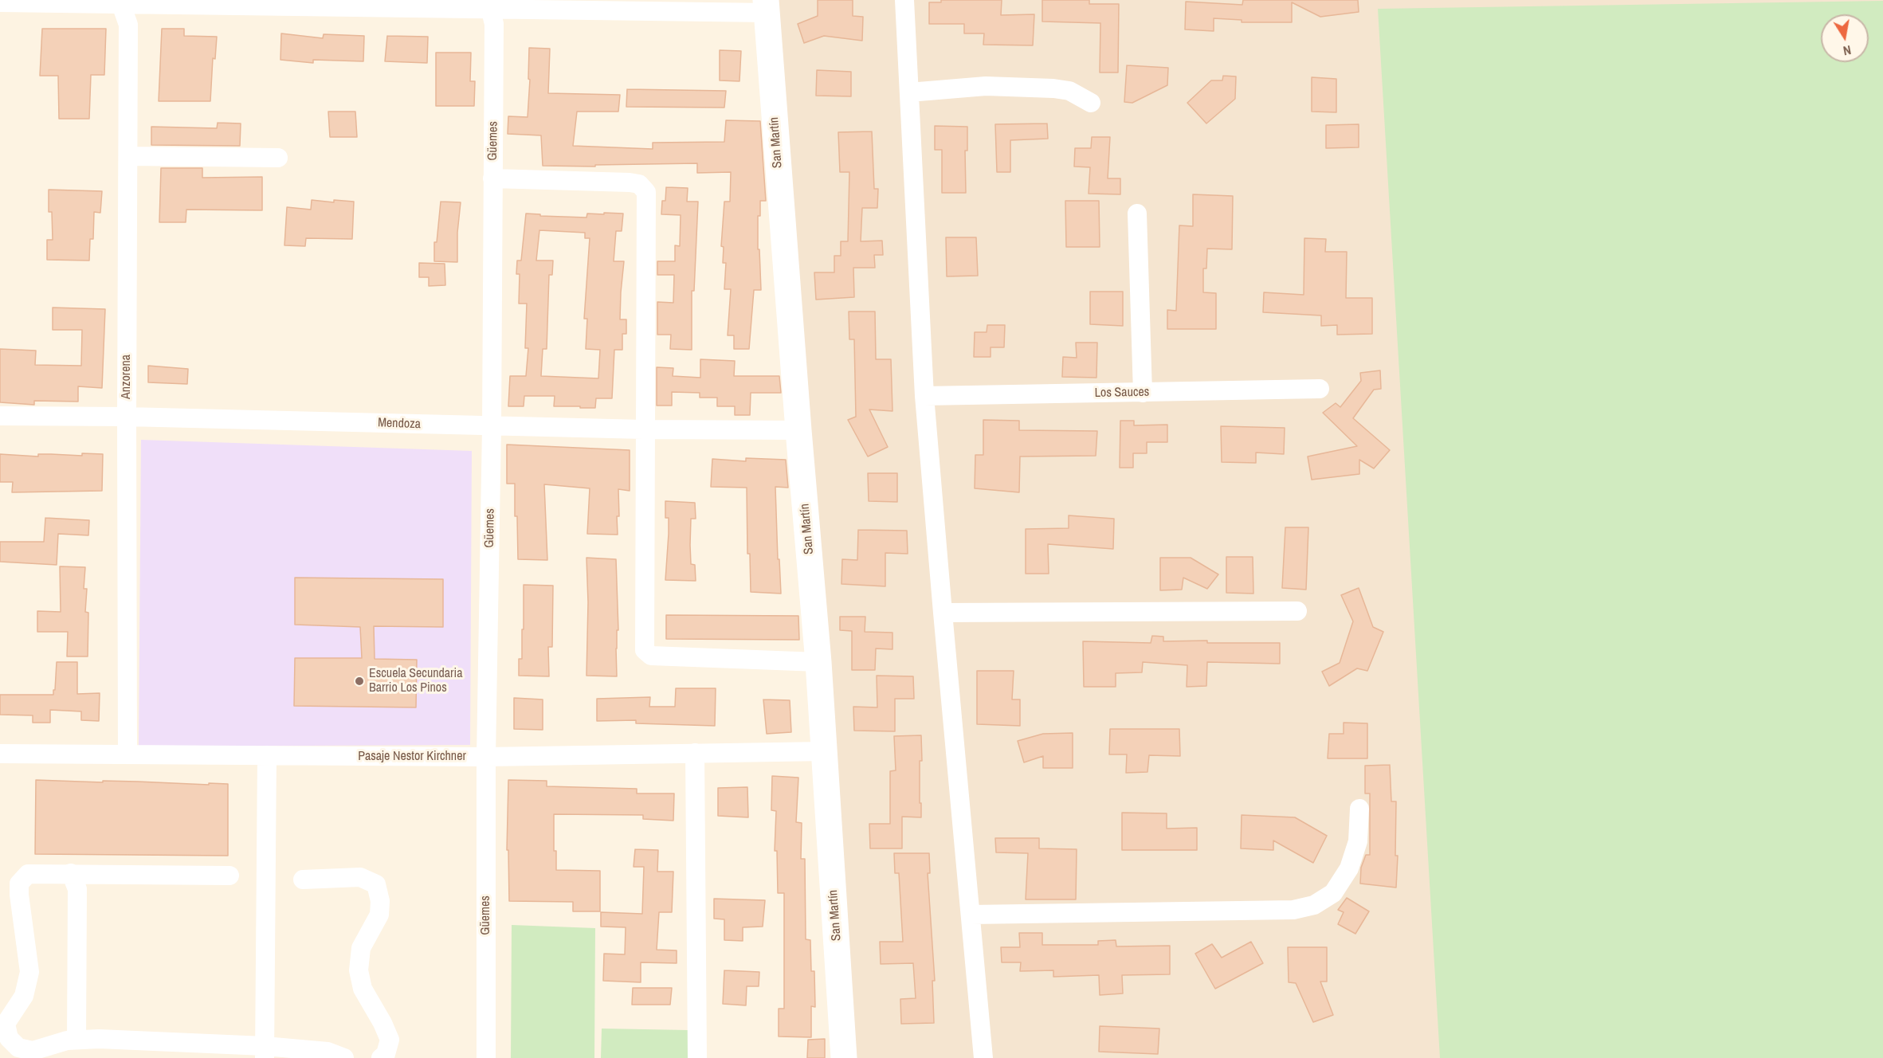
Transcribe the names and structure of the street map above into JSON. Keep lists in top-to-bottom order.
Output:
{
  "streets": {
    "street": [
      "Güemes",
      "San Martín",
      "Anzorena",
      "Los Sauces",
      "Mendoza",
      "Pasaje Nestor Kirchner"
    ]
  },
  "crossings": [
    ["Güemes", "Mendoza"],
    ["Güemes", "Pasaje Nestor Kirchner"],
    ["San Martín", "Mendoza"],
    ["San Martín", "Pasaje Nestor Kirchner"],
    ["Anzorena", "Mendoza"],
    ["Anzorena", "Pasaje Nestor Kirchner"]
  ],
  "places": ["Escuela Secundaria Barrio Los Pinos"],
  "north": "bottom"
}
